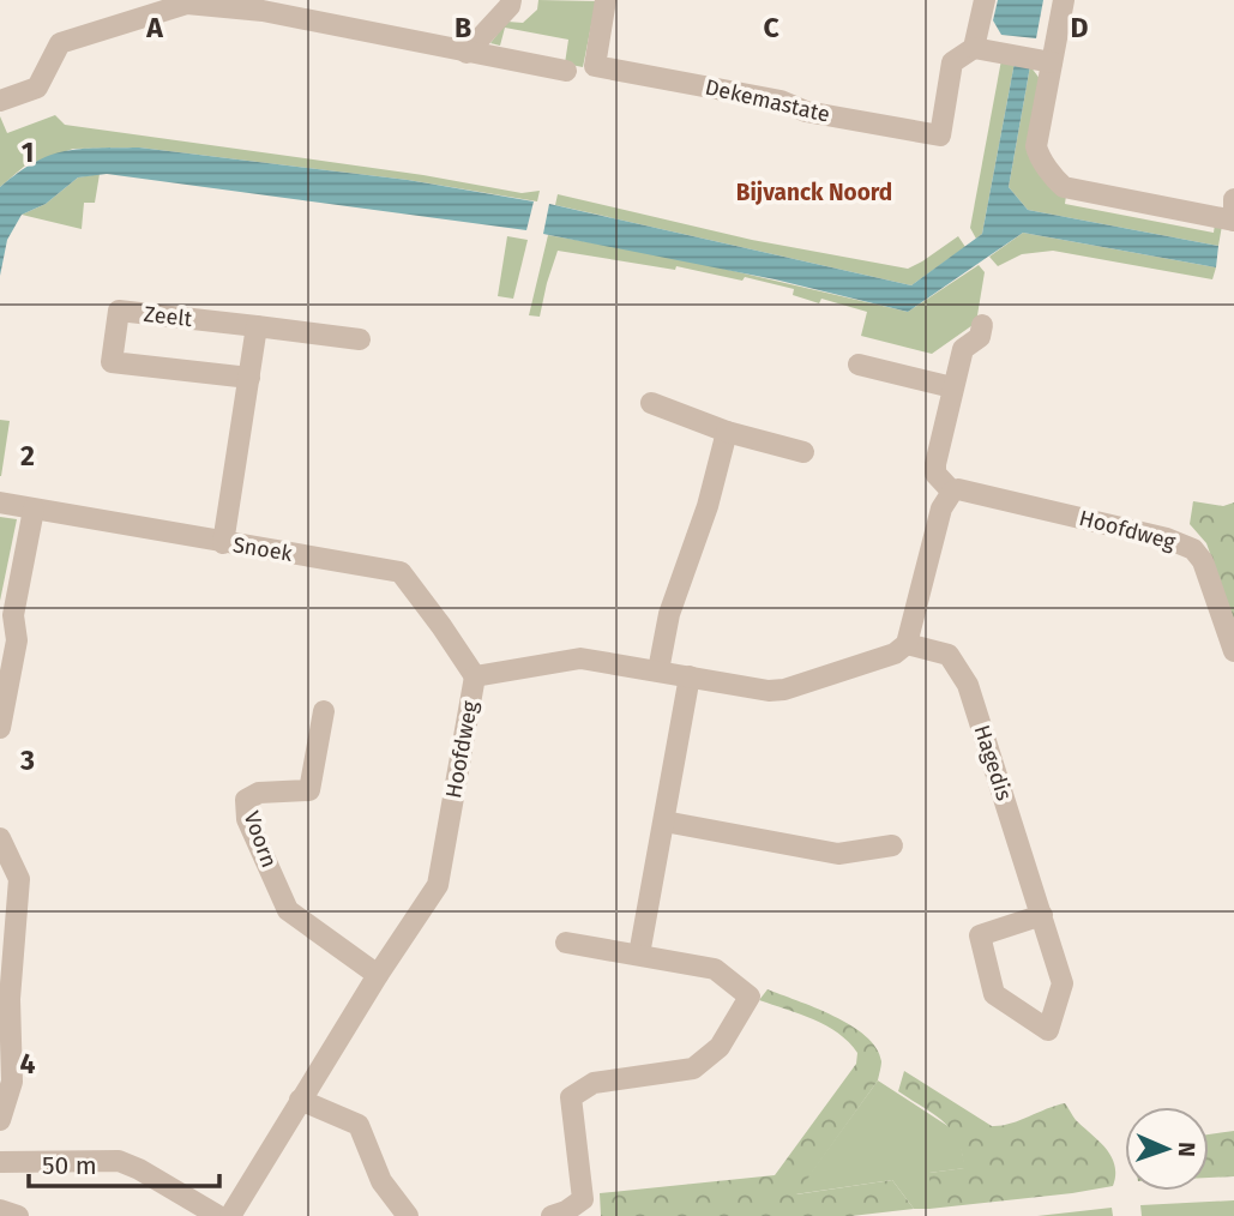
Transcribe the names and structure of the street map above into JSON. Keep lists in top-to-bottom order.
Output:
{
  "streets": {
    "street": [
      "Dekemastate",
      "Zeelt",
      "Hoofdweg",
      "Snoek",
      "Hagedis",
      "Voorn"
    ]
  },
  "crossings": [
    ["Hoofdweg", "Snoek"],
    ["Hoofdweg", "Hagedis"],
    ["Hoofdweg", "Voorn"]
  ],
  "districts": ["Bijvanck Noord"],
  "scale_bar": "50 m",
  "north": "right",
  "grid": {
    "columns": [
      "A",
      "B",
      "C",
      "D"
    ],
    "rows": [
      "1",
      "2",
      "3",
      "4"
    ]
  }
}
